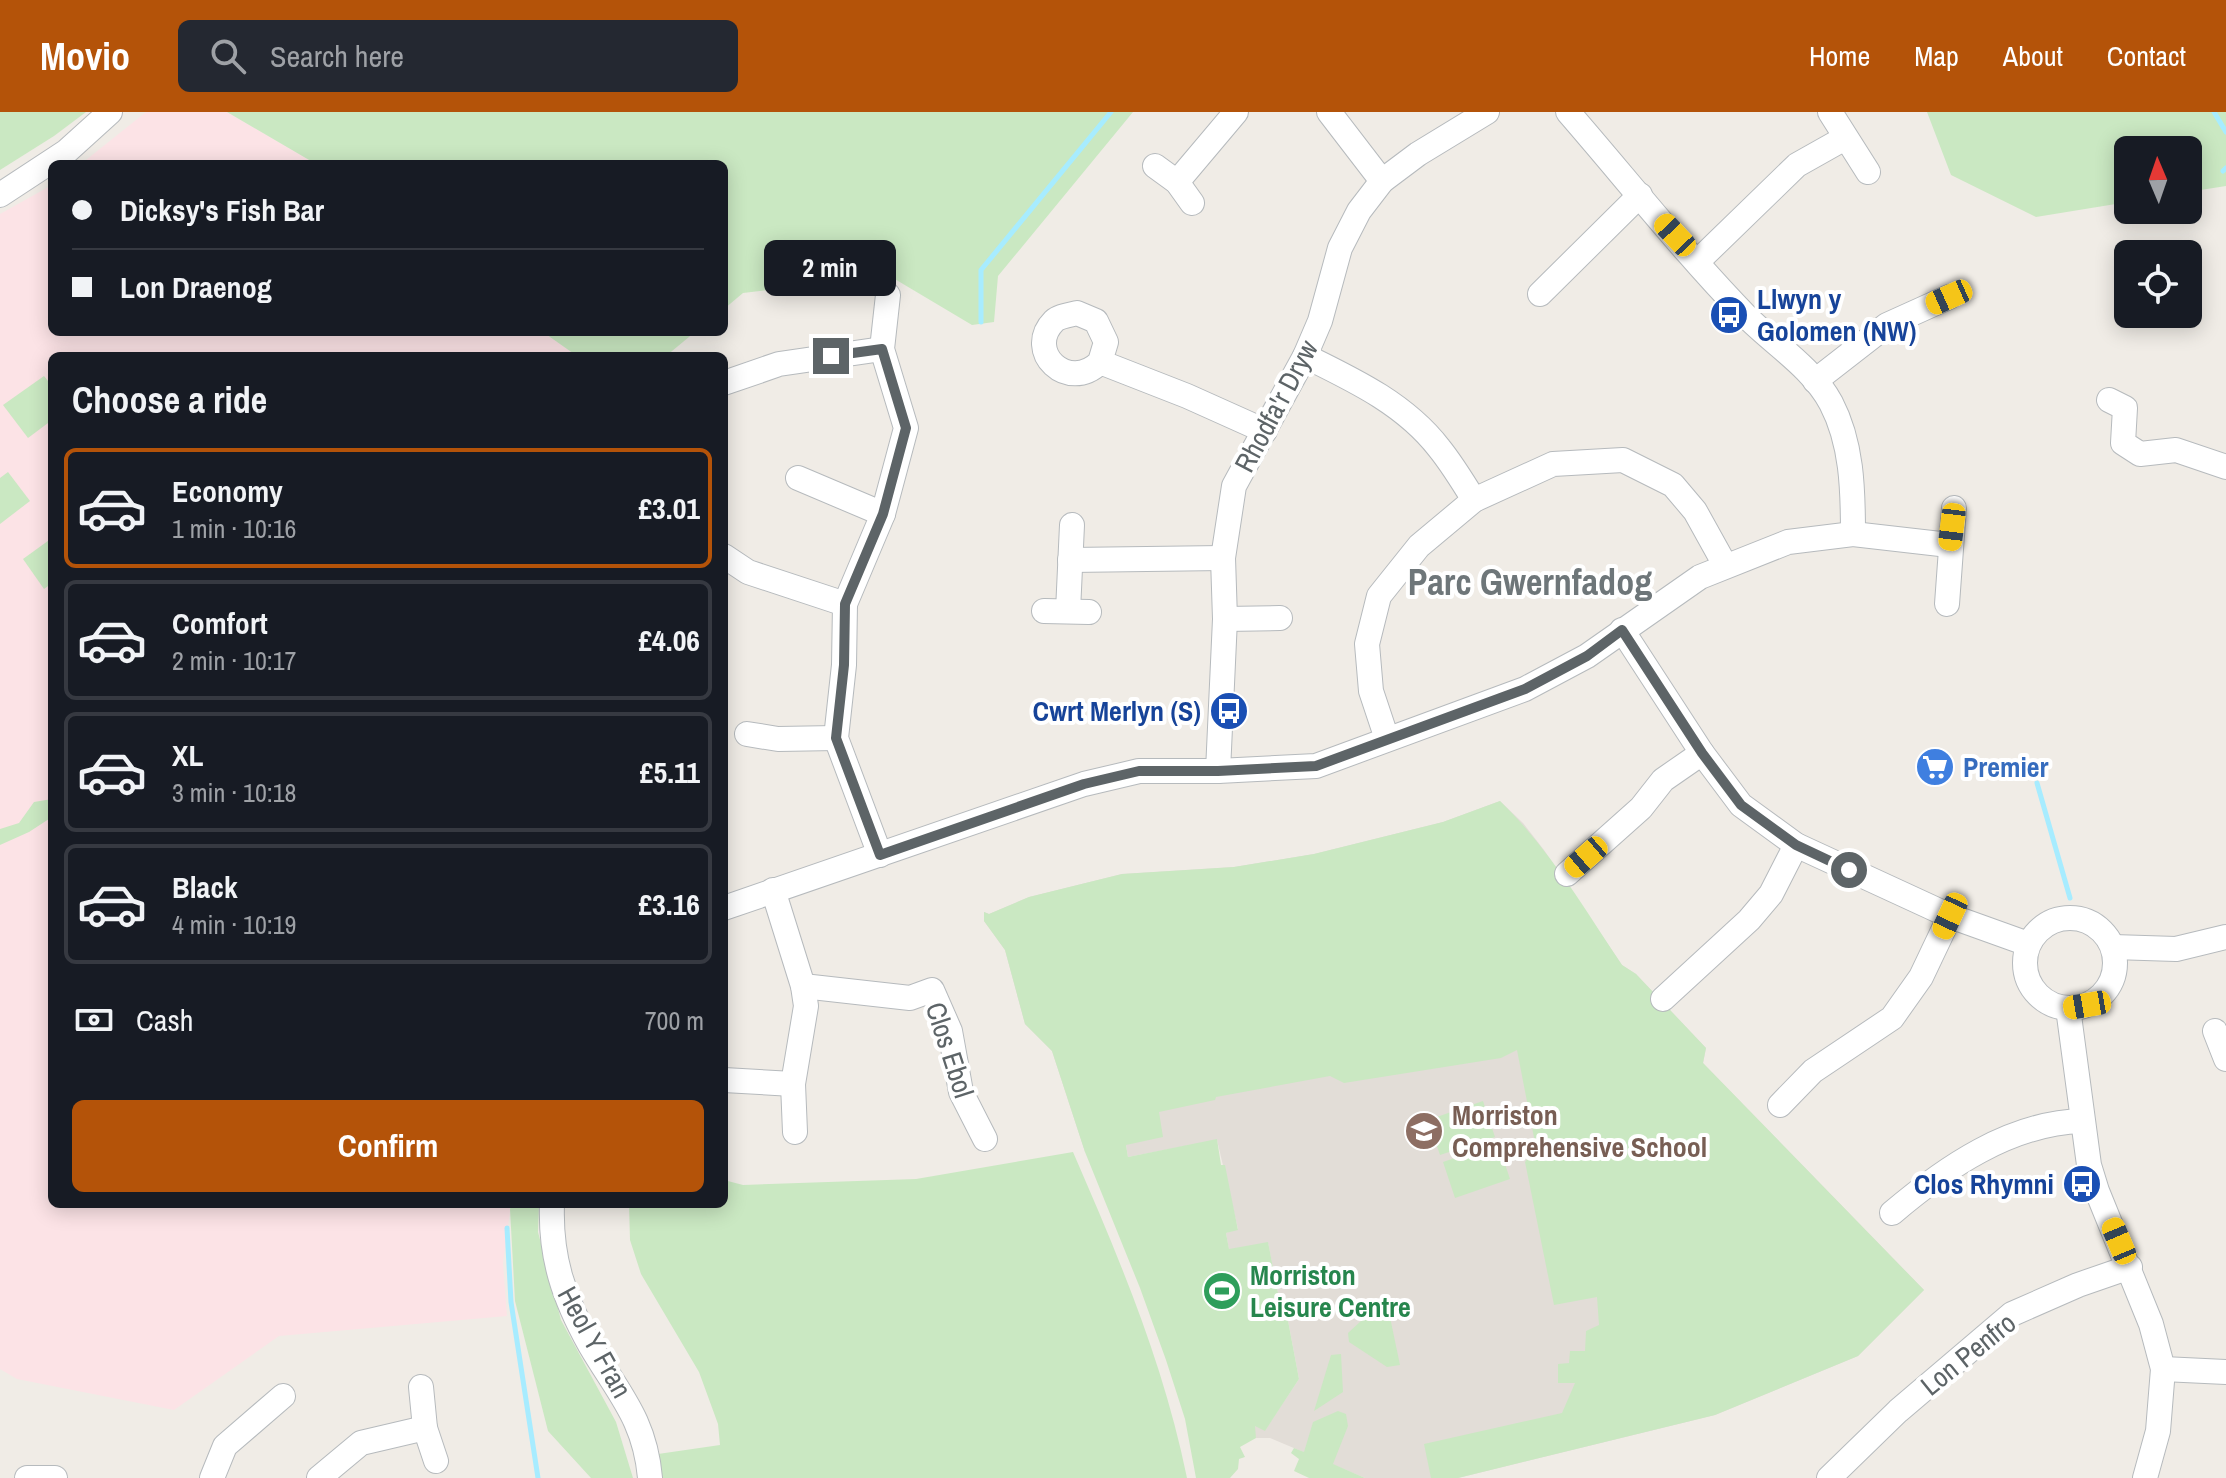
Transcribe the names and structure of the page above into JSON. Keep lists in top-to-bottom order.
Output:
{
  "streets": {
    "street": [
      "Rhodfa'r Dryw",
      "Clos Ebol",
      "Heol Y Fran",
      "Lon Penfro"
    ]
  },
  "districts": ["Parc Gwernfadog"],
  "places": {
    "bus stop": ["Llwyn y Golomen (NW)", "Cwrt Merlyn (S)", "Clos Rhymni"],
    "supermarket": ["Premier"],
    "school or university": ["Morriston Comprehensive School"],
    "sports": ["Morriston Leisure Centre"]
  },
  "north": "top",
  "page": {
    "header": "Movio",
    "search": "Search here",
    "nav": [
      "Home",
      "Map",
      "About",
      "Contact"
    ],
    "banner": ["Dicksy's Fish Bar", "Lon Draenog"],
    "bubble": "2 min",
    "heading": "Choose a ride",
    "list": [
      {
        "name": "Economy",
        "note": "1 min · 10:16",
        "value": "£3.01"
      },
      {
        "name": "Comfort",
        "note": "2 min · 10:17",
        "value": "£4.06"
      },
      {
        "name": "XL",
        "note": "3 min · 10:18",
        "value": "£5.11"
      },
      {
        "name": "Black",
        "note": "4 min · 10:19",
        "value": "£3.16"
      }
    ],
    "pay": ["Cash", "700 m"],
    "buttons": "Confirm"
  }
}
